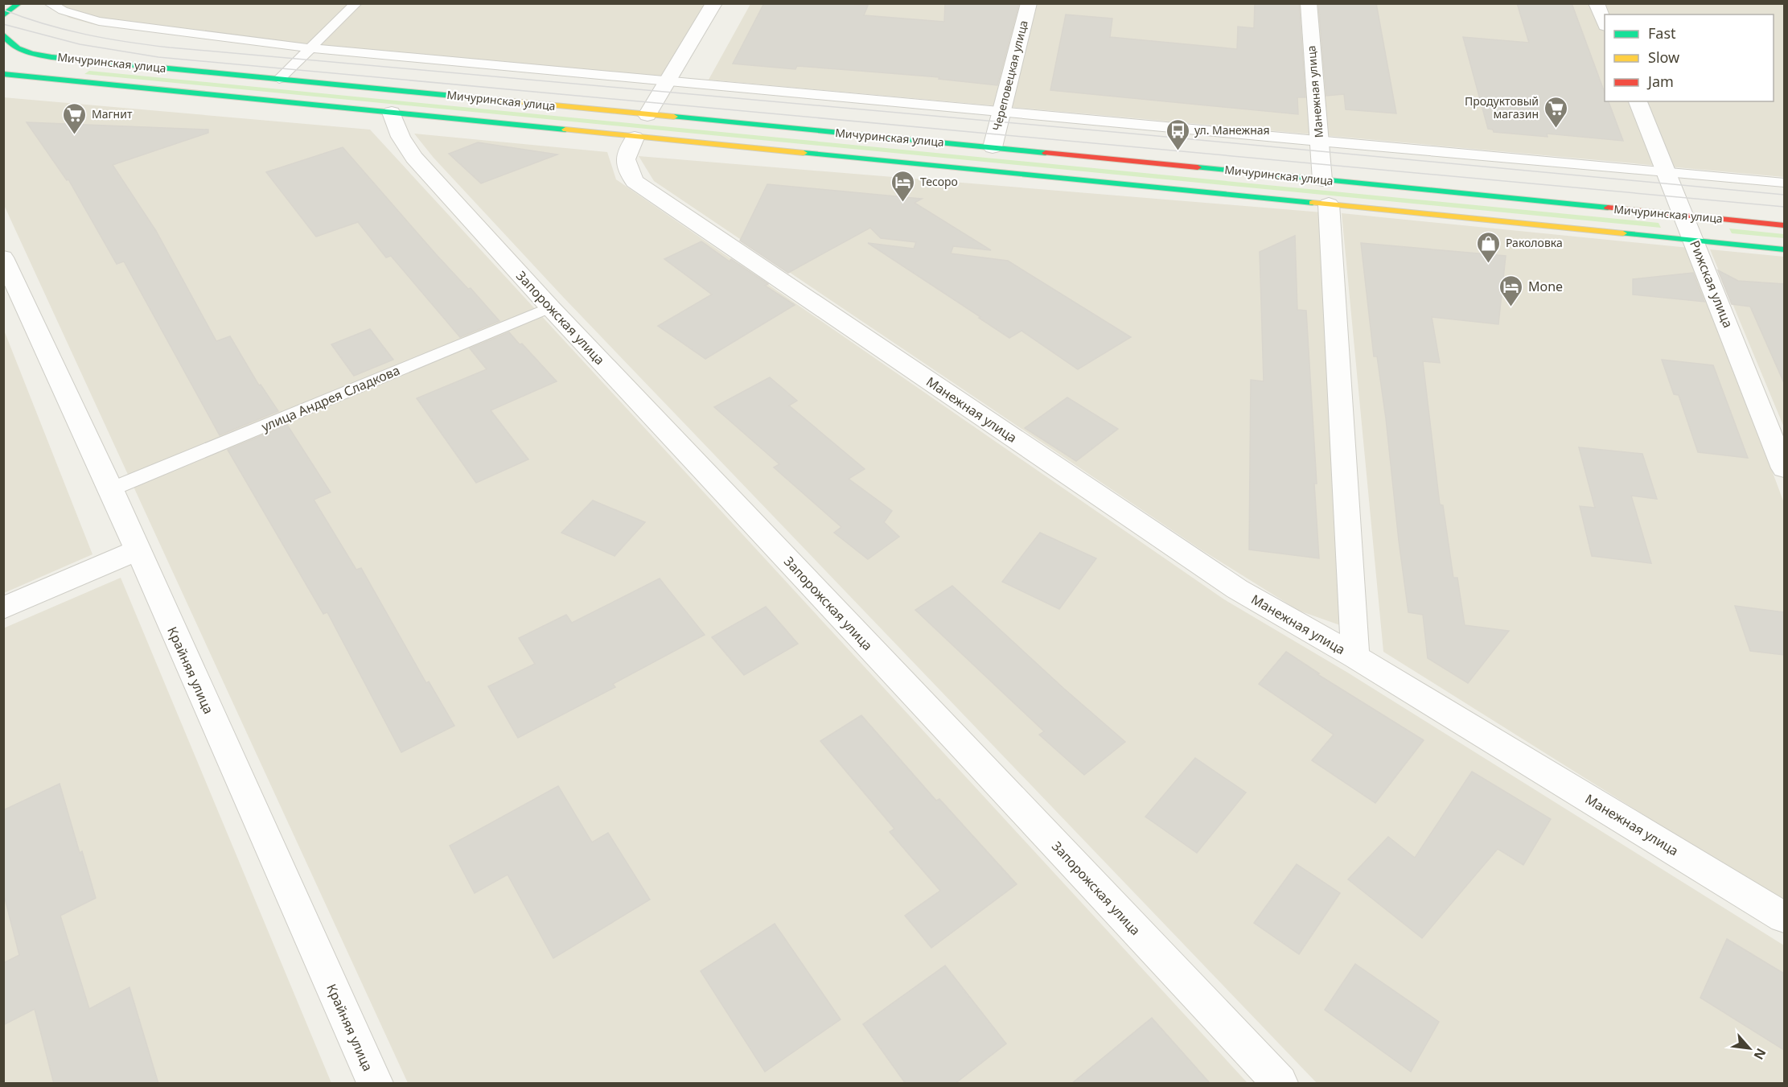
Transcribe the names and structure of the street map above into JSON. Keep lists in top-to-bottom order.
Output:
{
  "streets": {
    "main road": ["Мичуринская улица"],
    "street": [
      "Череповецкая улица",
      "Манежная улица",
      "Рижская улица",
      "Запорожская улица",
      "Крайняя улица"
    ],
    "lane": ["улица Андрея Сладкова"]
  },
  "crossings": [
    ["Мичуринская улица", "Череповецкая улица"],
    ["Мичуринская улица", "Манежная улица"],
    ["Мичуринская улица", "Рижская улица"],
    ["Мичуринская улица", "Запорожская улица"],
    ["Запорожская улица", "улица Андрея Сладкова"],
    ["улица Андрея Сладкова", "Крайняя улица"]
  ],
  "places": {
    "supermarket": ["Продуктовый магазин", "Магнит"],
    "bus stop": ["ул. Манежная"],
    "hotel": ["Тесоро", "Mone"],
    "shop": ["Раколовка"]
  },
  "legend": ["Fast", "Slow", "Jam"],
  "north": "bottom right"
}
